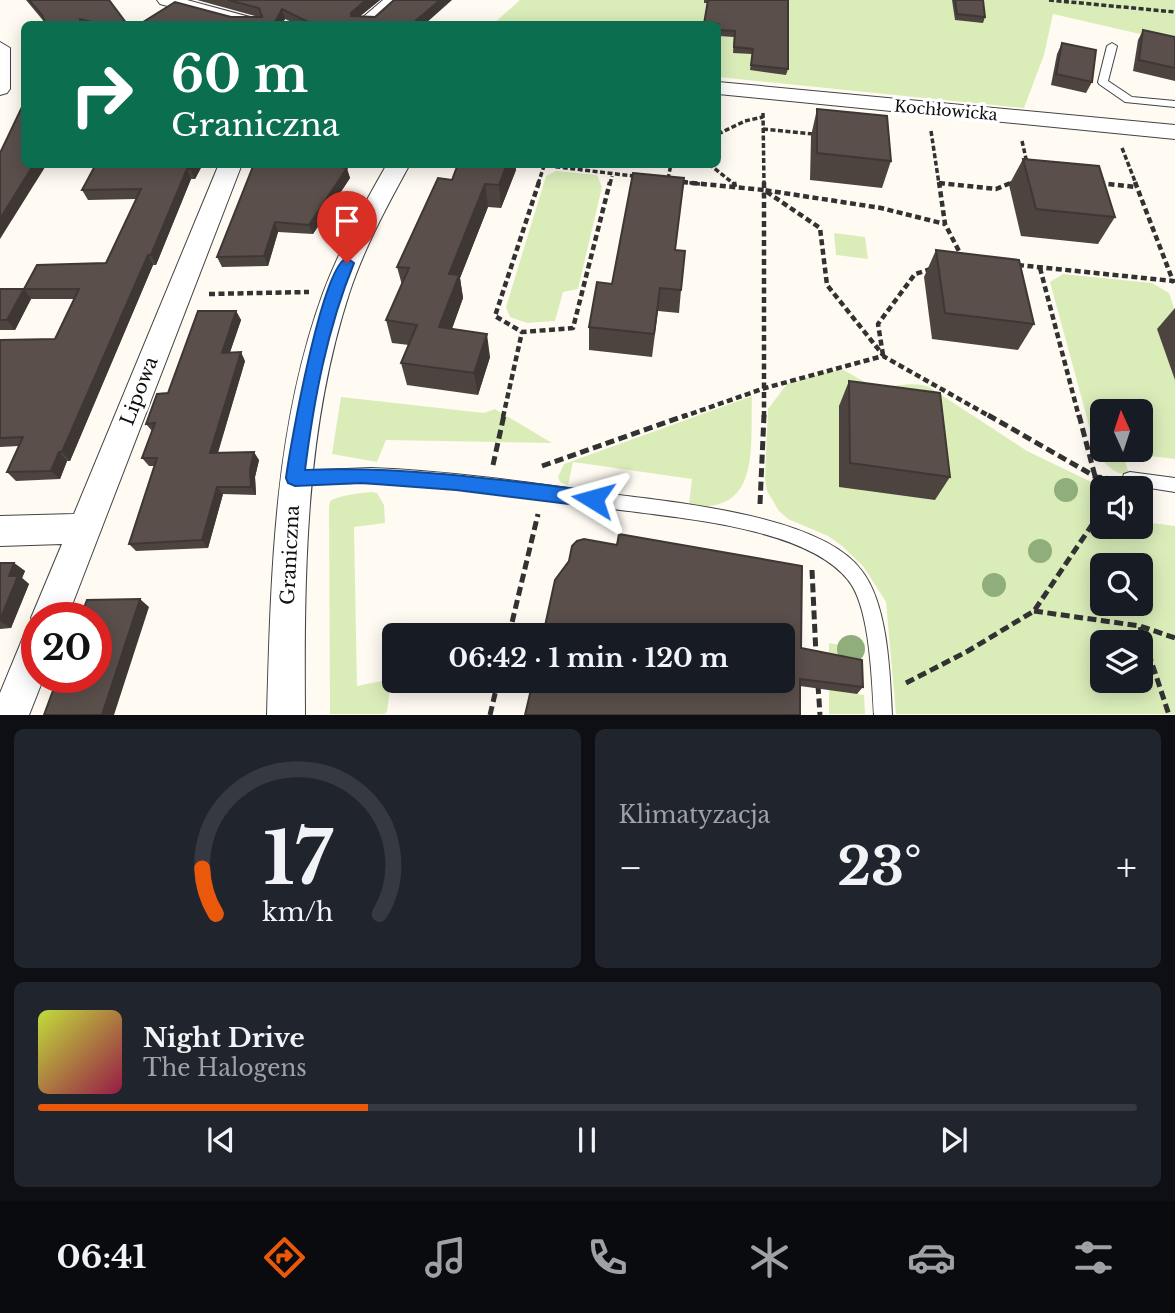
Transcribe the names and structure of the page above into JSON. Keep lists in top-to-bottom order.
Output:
{
  "streets": {
    "street": ["Kochłowicka", "Lipowa", "Graniczna"]
  },
  "north": "top",
  "page": {
    "turn": ["60 m", "Graniczna"],
    "limit": "20",
    "trip": "06:42 · 1 min · 120 m",
    "tile": "Klimatyzacja",
    "heat": ["−", "23°", "+"],
    "song": ["Night Drive", "The Halogens"],
    "tabs": "06:41",
    "gauge": ["17", "km/h"]
  }
}
